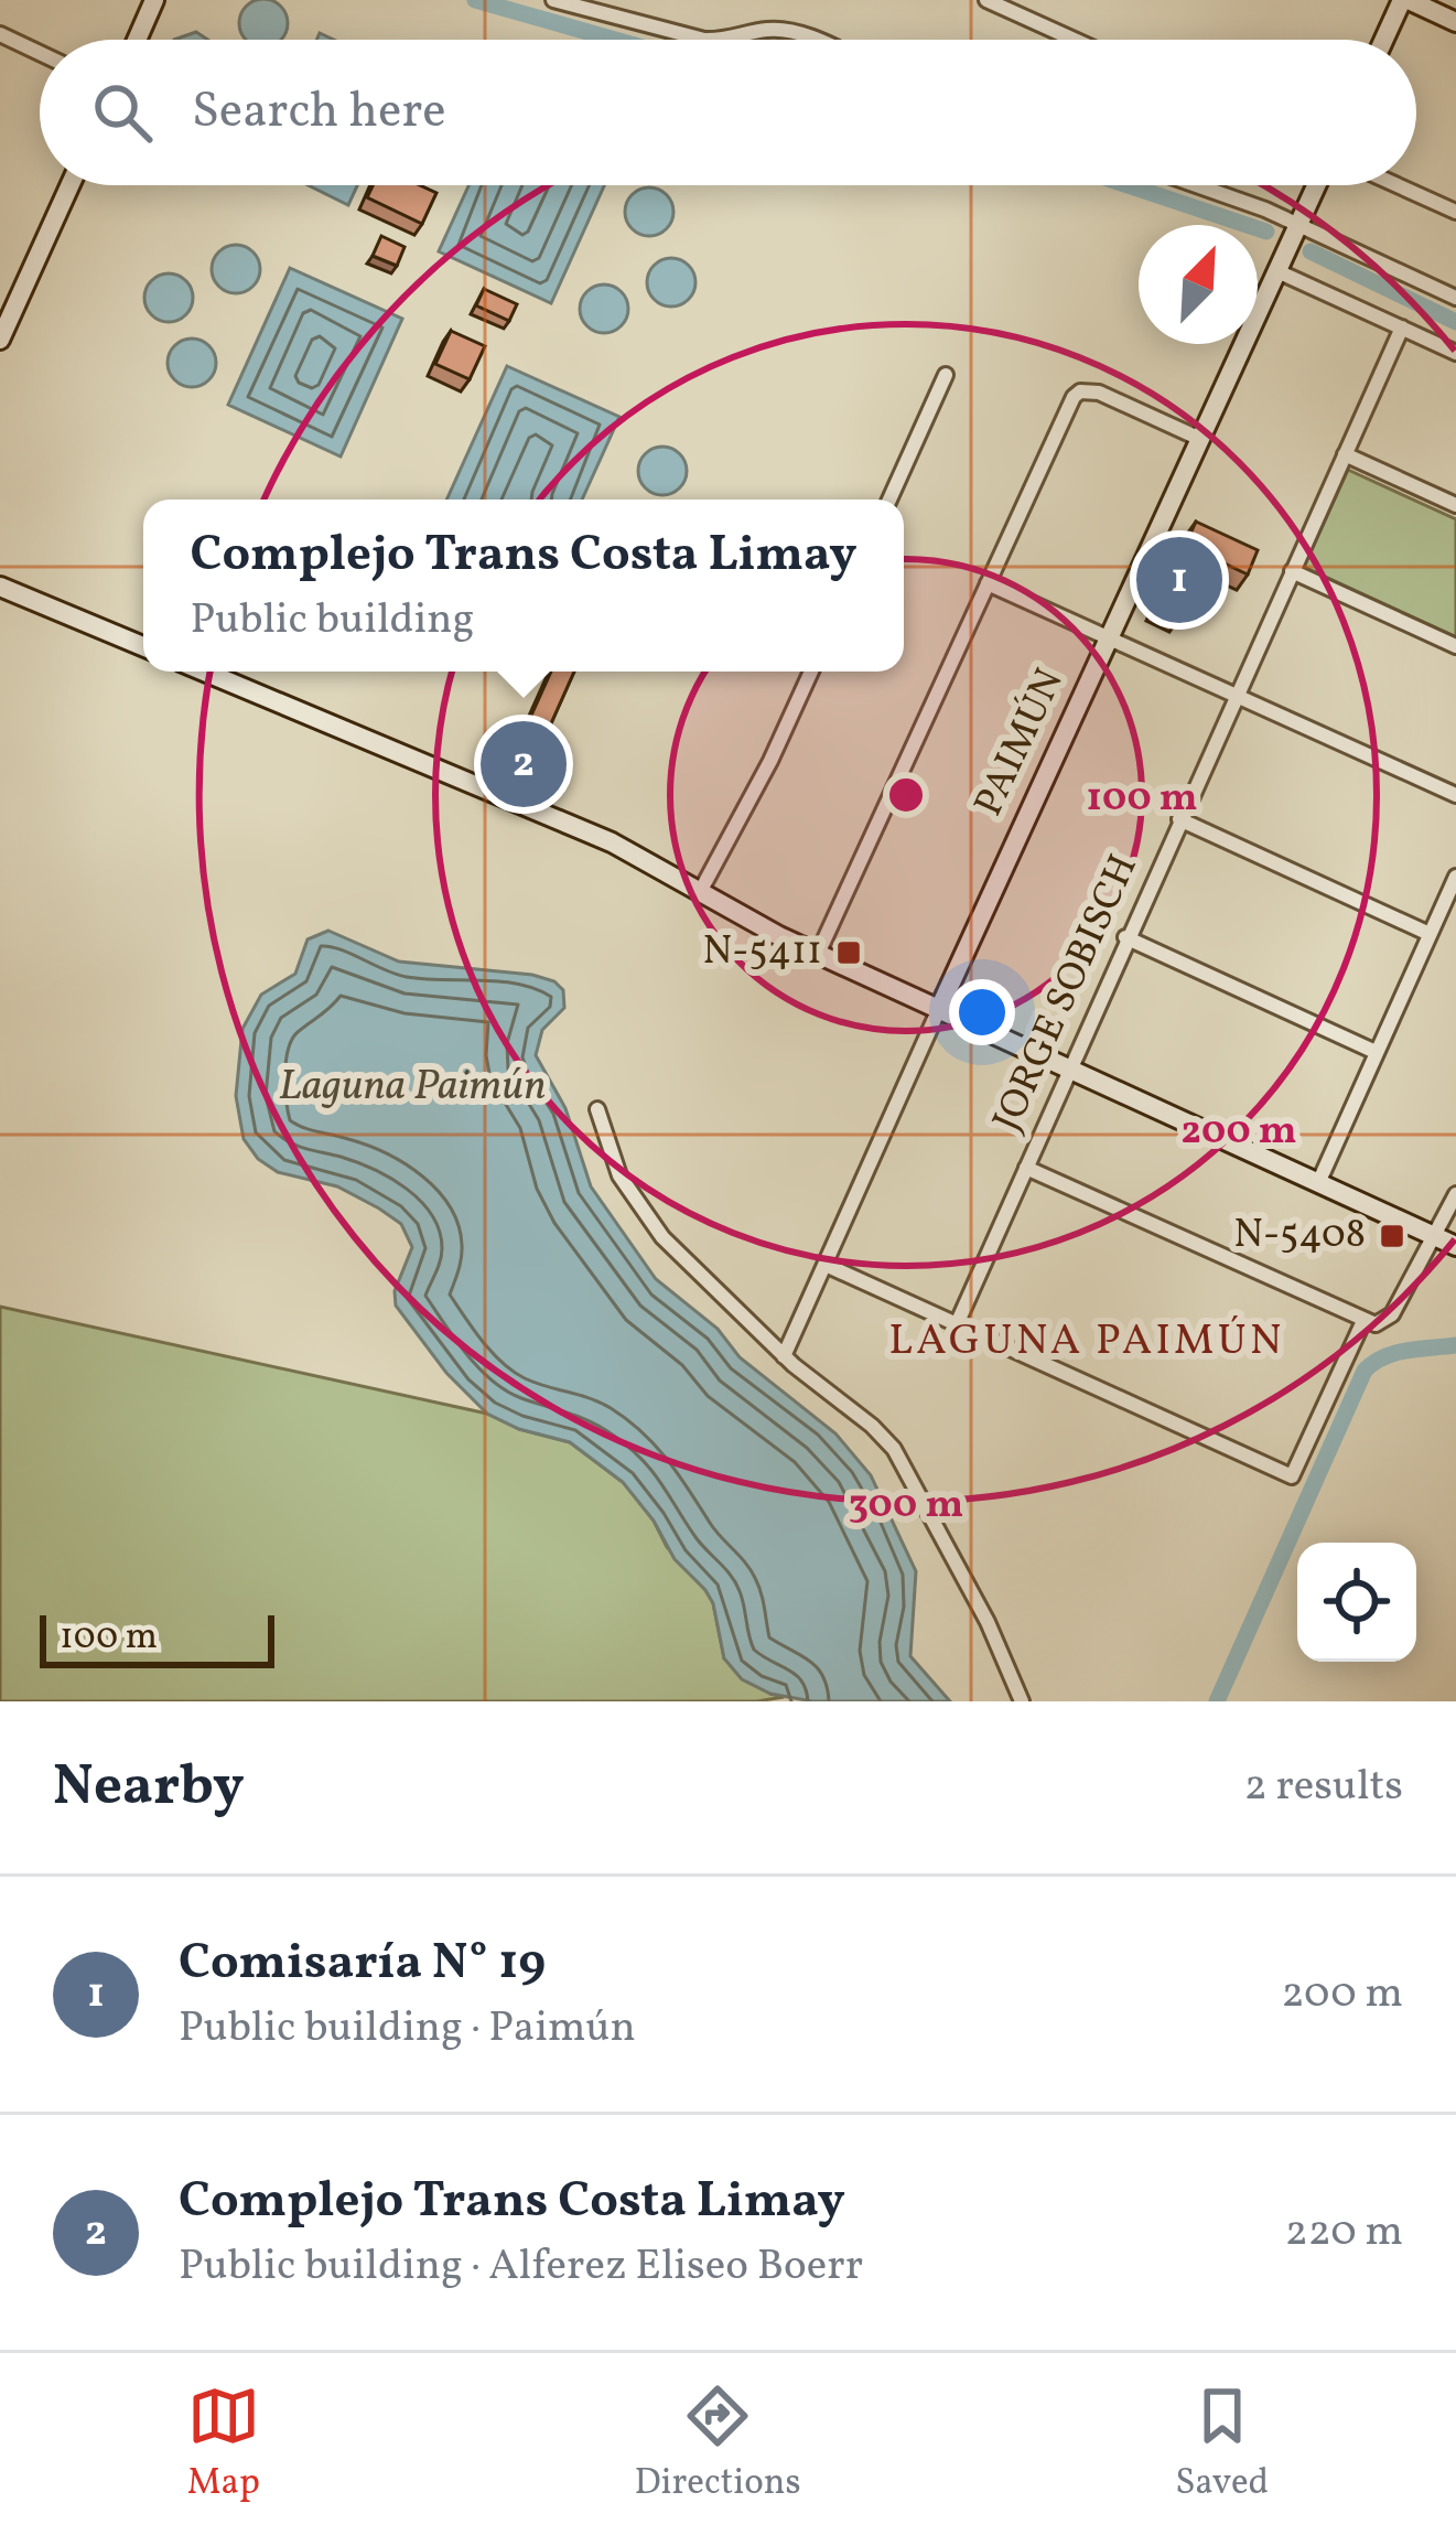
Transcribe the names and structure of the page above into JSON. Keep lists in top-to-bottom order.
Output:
{
  "streets": {
    "street": ["PAIMÚN", "JORGE SOBISCH"]
  },
  "districts": ["LAGUNA PAIMÚN"],
  "water": ["Laguna Paimún"],
  "places": {
    "transit": ["N-5411", "N-5408"]
  },
  "scale_bar": "100 m",
  "north": "top right",
  "page": {
    "search": "Search here",
    "popup": ["Complejo Trans Costa Limay", "Public building"],
    "pins": ["1", "2"],
    "scale": "100 m",
    "heading": ["Nearby", "2 results"],
    "list": [
      {
        "mark": "1",
        "name": "Comisaría N° 19",
        "note": "Public building · Paimún",
        "value": "200 m"
      },
      {
        "mark": "2",
        "name": "Complejo Trans Costa Limay",
        "note": "Public building · Alferez Eliseo Boerr",
        "value": "220 m"
      }
    ],
    "nav": ["Map", "Directions", "Saved"]
  },
  "rings": ["100 m", "200 m", "300 m"]
}
